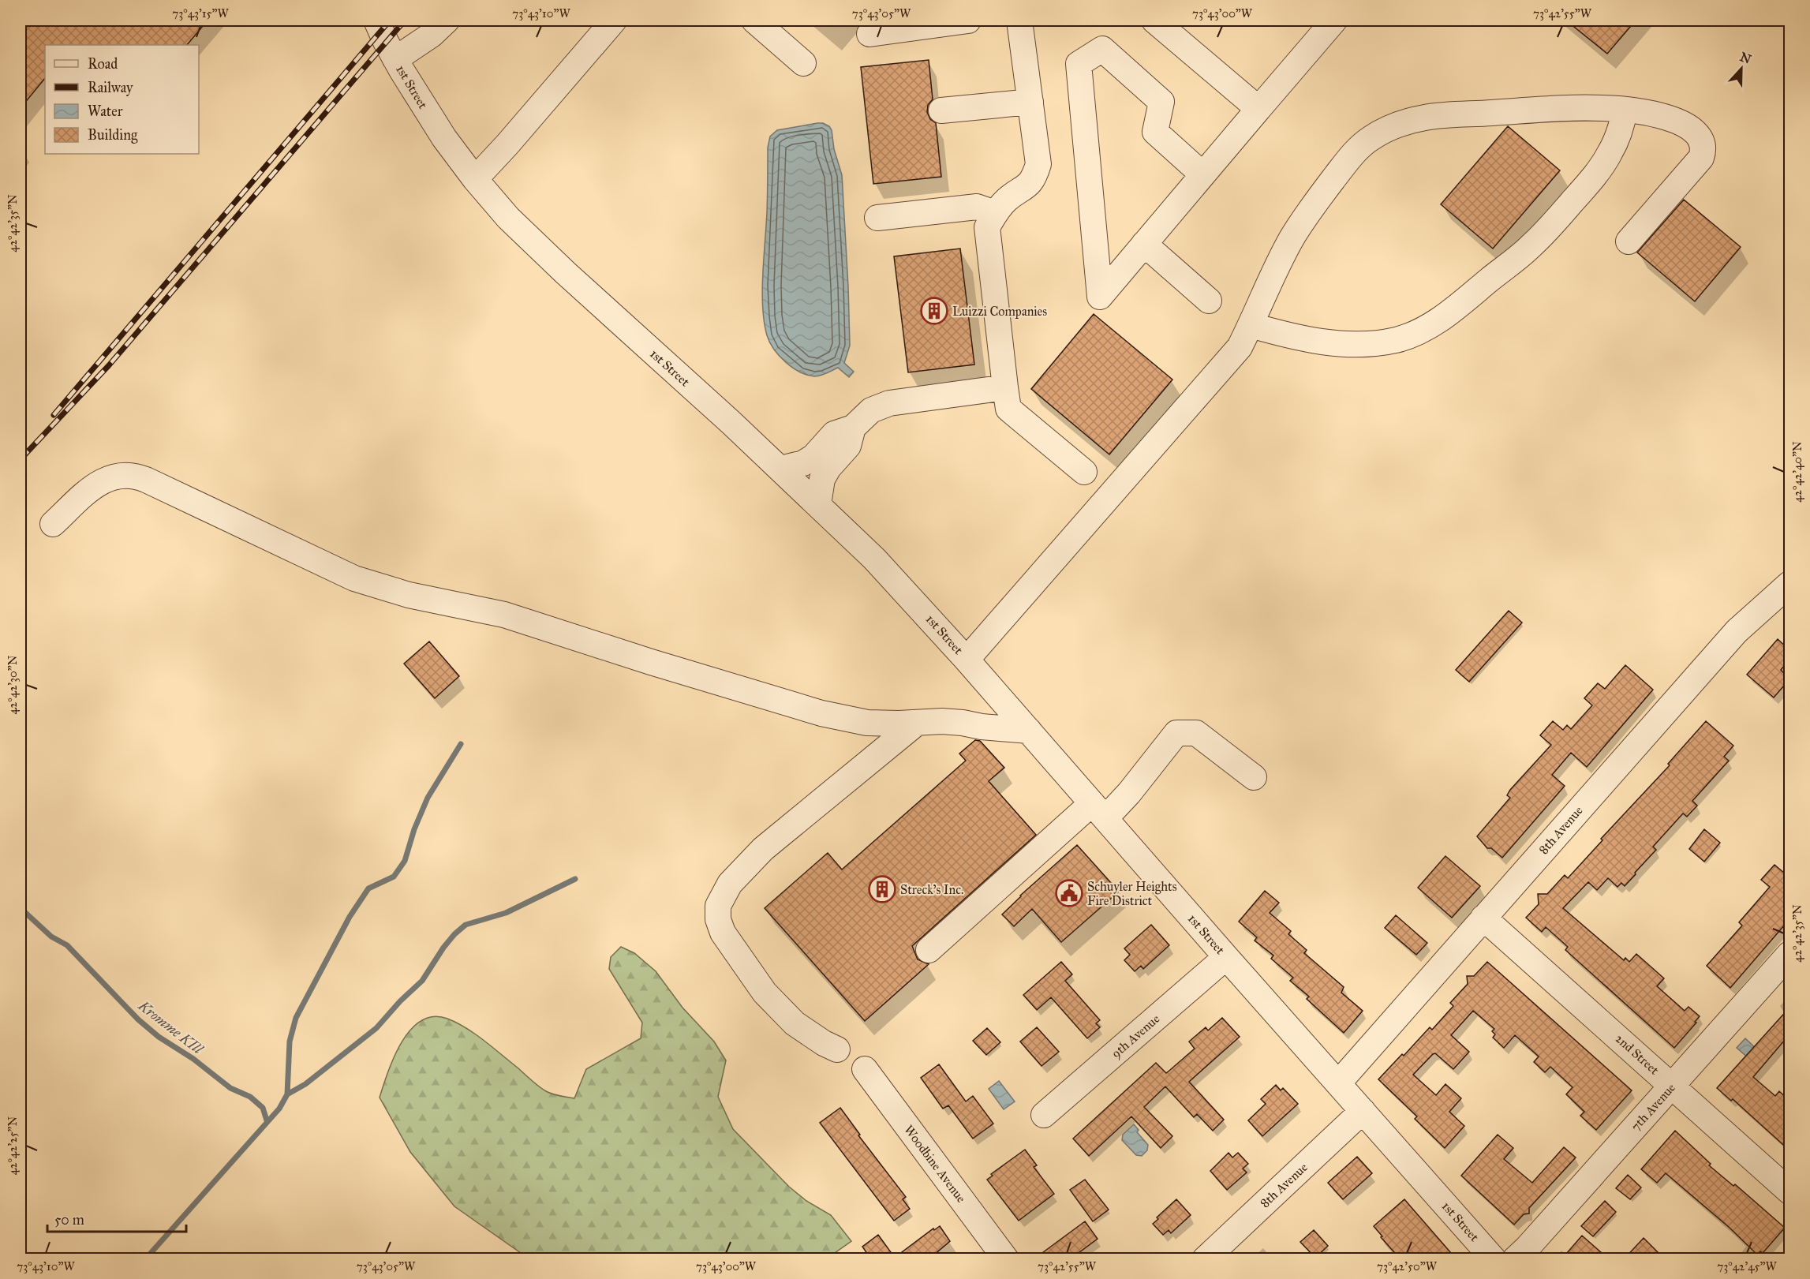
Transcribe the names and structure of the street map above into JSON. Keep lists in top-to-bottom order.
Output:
{
  "streets": {
    "street": [
      "1st Street",
      "8th Avenue",
      "9th Avenue",
      "2nd Street",
      "7th Avenue",
      "Woodbine Avenue"
    ]
  },
  "crossings": [
    ["1st Street", "8th Avenue"],
    ["1st Street", "9th Avenue"],
    ["8th Avenue", "2nd Street"],
    ["2nd Street", "7th Avenue"]
  ],
  "water": ["Kromme KIll"],
  "places": {
    "building": ["Luizzi Companies", "Streck's Inc."],
    "public building": ["Schuyler Heights Fire District"]
  },
  "legend": [
    "Road",
    "Railway",
    "Water",
    "Building"
  ],
  "scale_bar": "50 m",
  "north": "top",
  "coordinates": [
    "73°43'15\"W",
    "73°43'10\"W",
    "73°43'05\"W",
    "73°43'00\"W",
    "73°42'55\"W",
    "42°42'35\"N",
    "42°42'40\"N",
    "42°42'30\"N",
    "42°42'25\"N",
    "73°42'50\"W",
    "73°42'45\"W"
  ]
}
